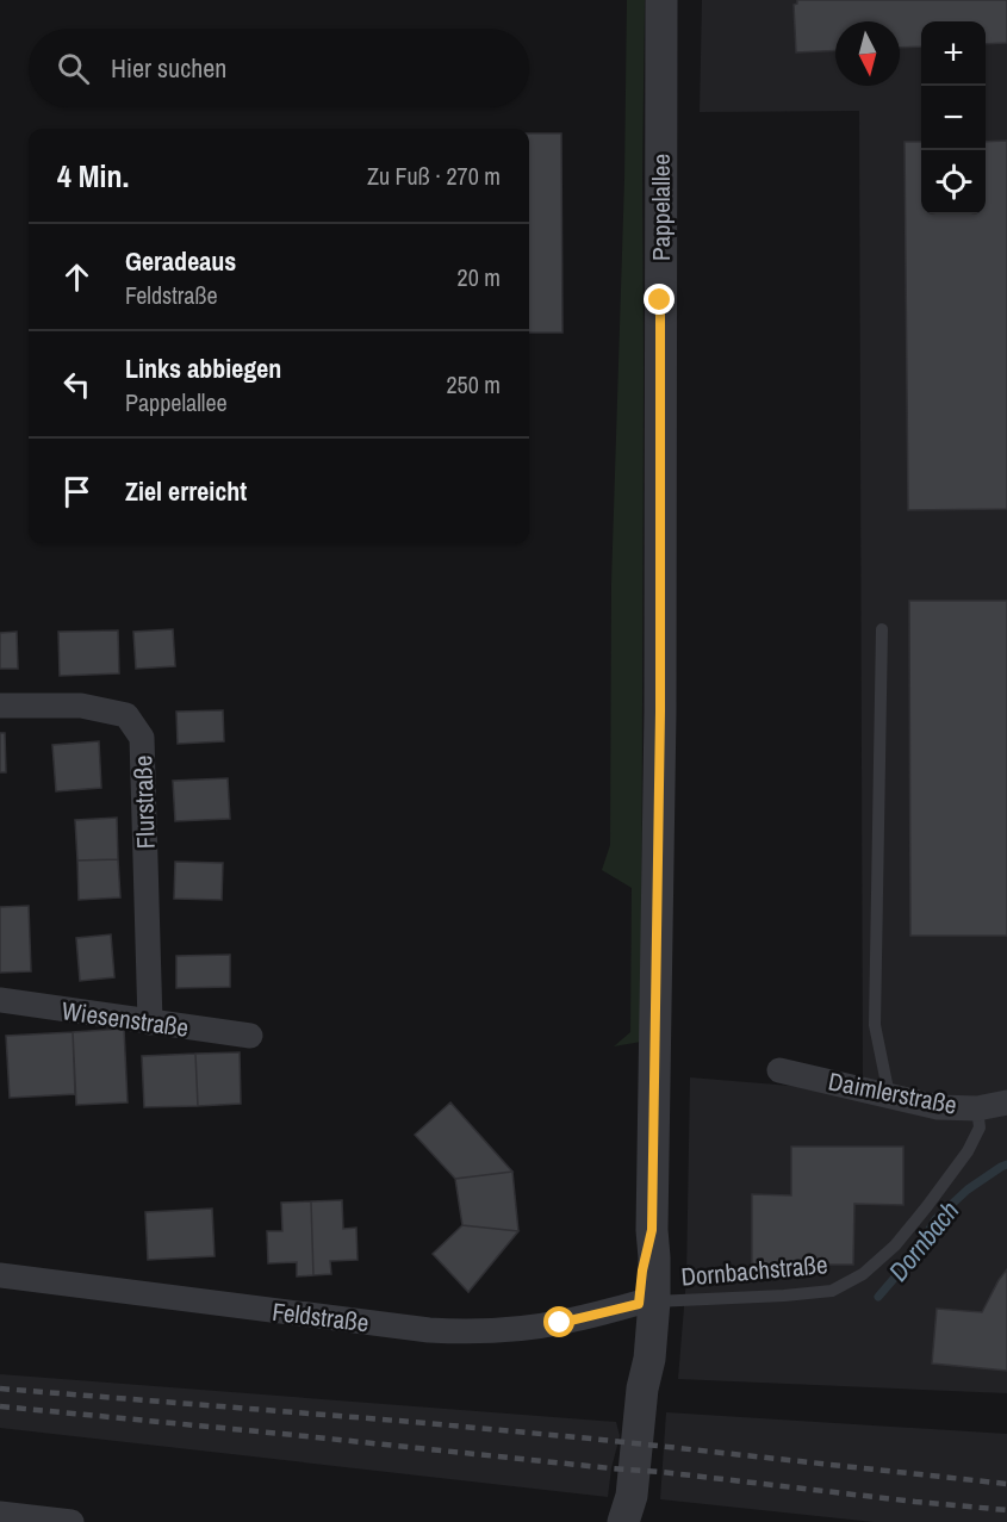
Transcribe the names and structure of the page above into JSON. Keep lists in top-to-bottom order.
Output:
{
  "streets": {
    "street": [
      "Pappelallee",
      "Flurstraße",
      "Wiesenstraße",
      "Daimlerstraße",
      "Feldstraße"
    ],
    "lane": ["Dornbachstraße"]
  },
  "crossings": [
    ["Pappelallee", "Dornbachstraße"],
    ["Pappelallee", "Feldstraße"],
    ["Flurstraße", "Wiesenstraße"],
    ["Daimlerstraße", "Dornbachstraße"],
    ["Dornbachstraße", "Feldstraße"]
  ],
  "water": ["Dornbach"],
  "north": "bottom",
  "page": {
    "map_buttons": ["+", "−"],
    "search": "Hier suchen",
    "heading": ["4 Min.", "Zu Fuß · 270 m"],
    "list": [
      ["Geradeaus", "Feldstraße", "20 m"],
      ["Links abbiegen", "Pappelallee", "250 m"],
      "Ziel erreicht"
    ]
  }
}
